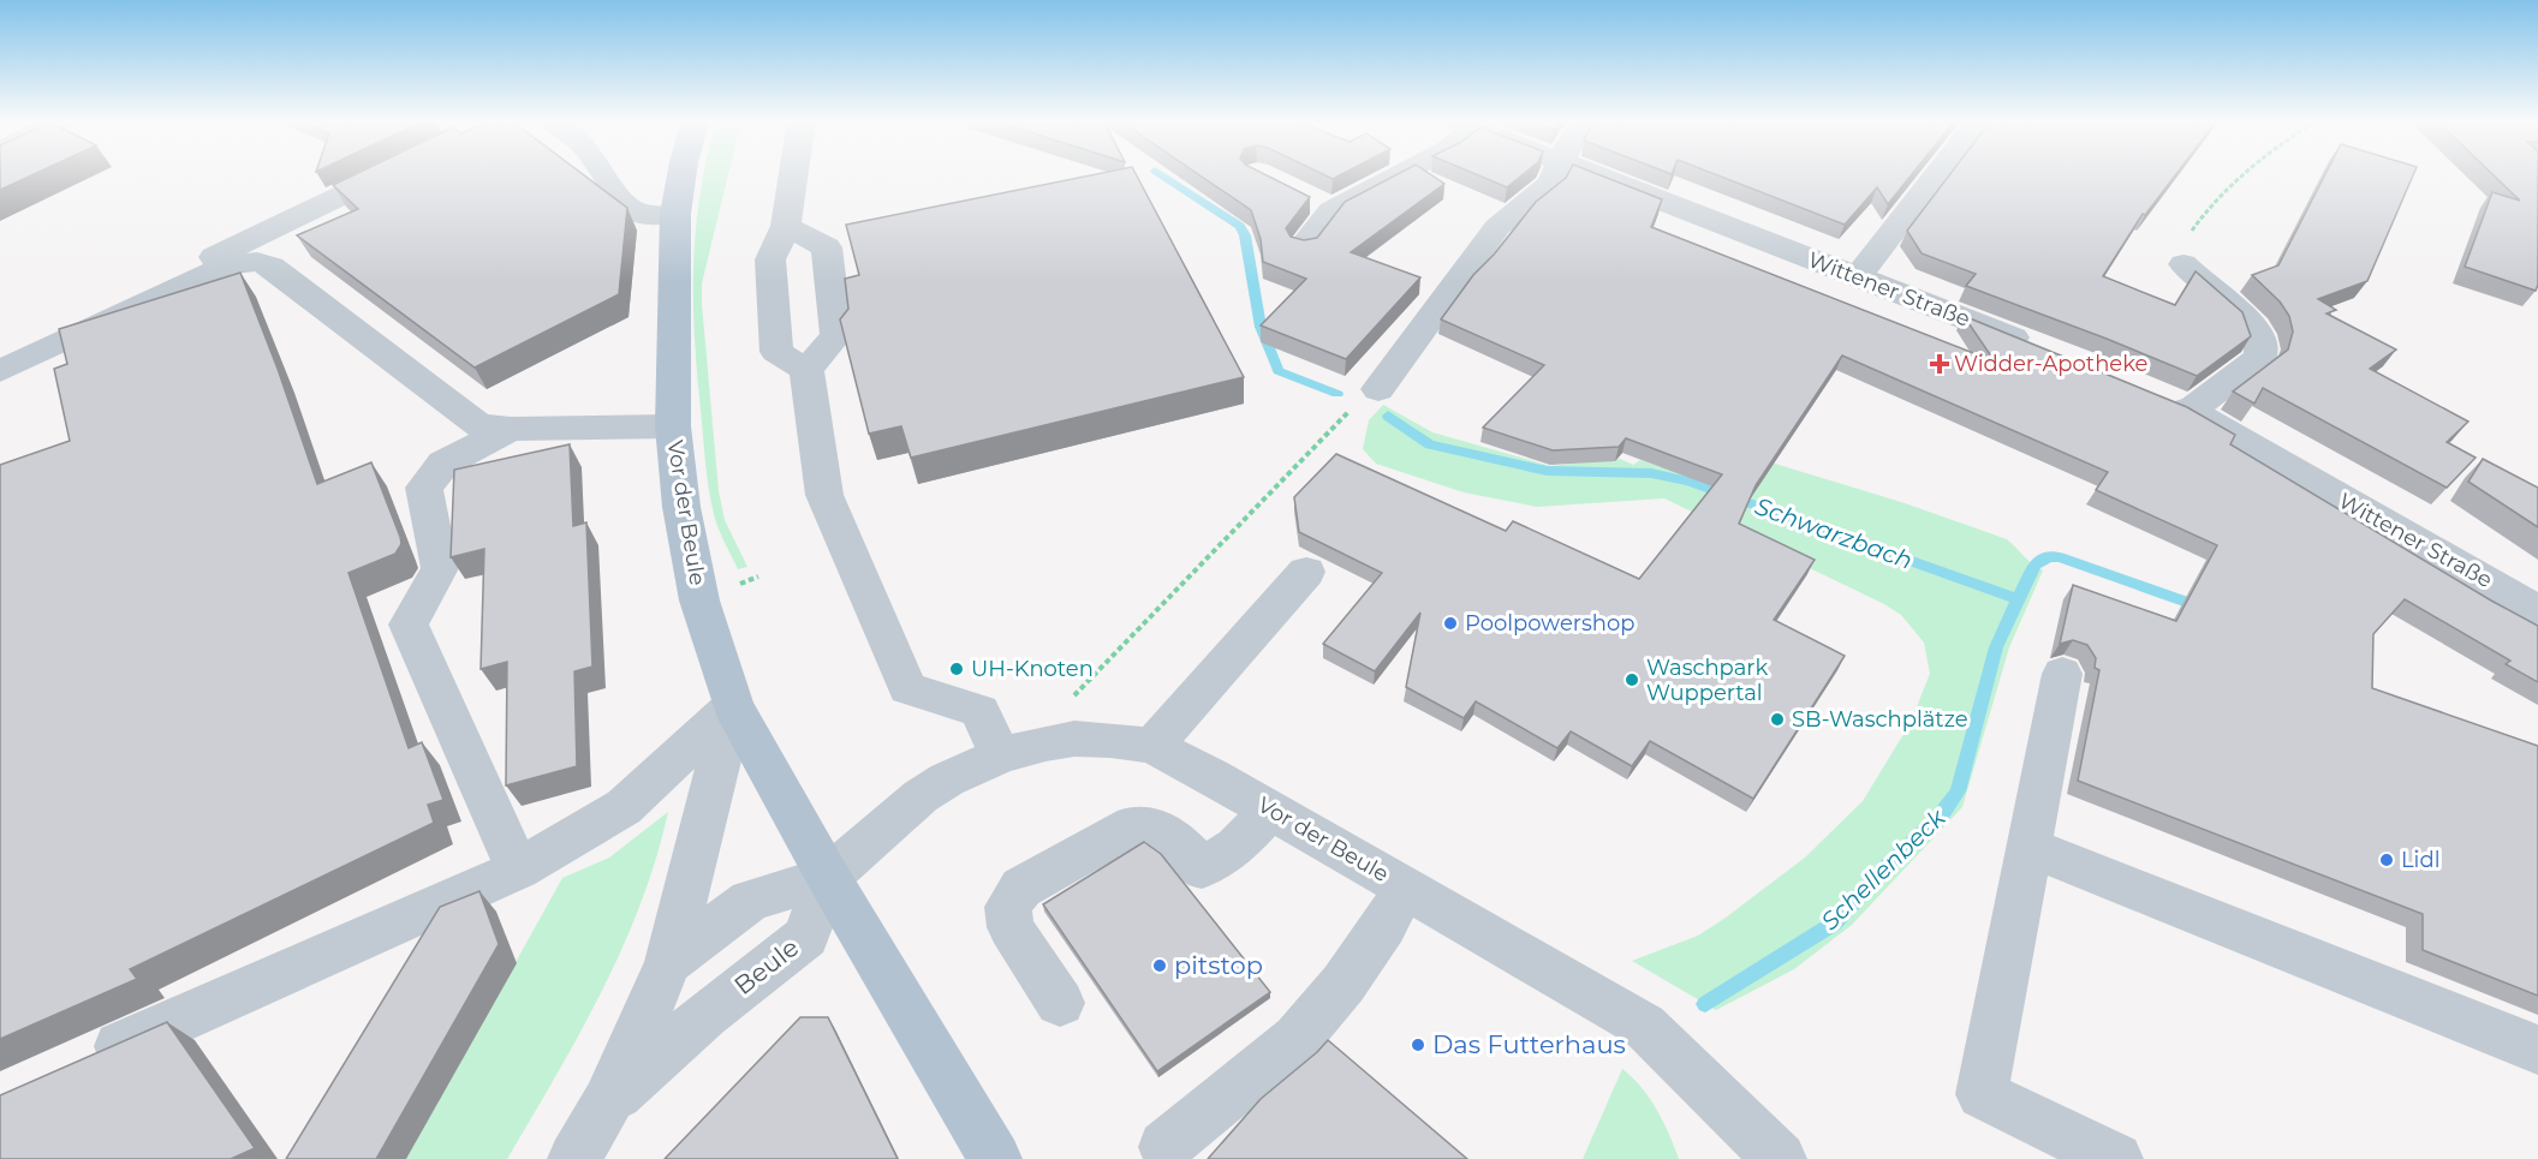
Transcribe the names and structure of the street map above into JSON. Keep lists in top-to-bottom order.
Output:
{
  "streets": {
    "main road": ["Vor der Beule"],
    "street": ["Wittener Straße", "Beule"]
  },
  "crossings": [
    ["Vor der Beule", "Beule"]
  ],
  "water": ["Schwarzbach", "Schellenbeck"],
  "places": {
    "health": ["Widder-Apotheke"],
    "other": [
      "Poolpowershop",
      "UH-Knoten",
      "Waschpark Wuppertal",
      "SB-Waschplätze",
      "Lidl",
      "pitstop",
      "Das Futterhaus"
    ]
  }
}
